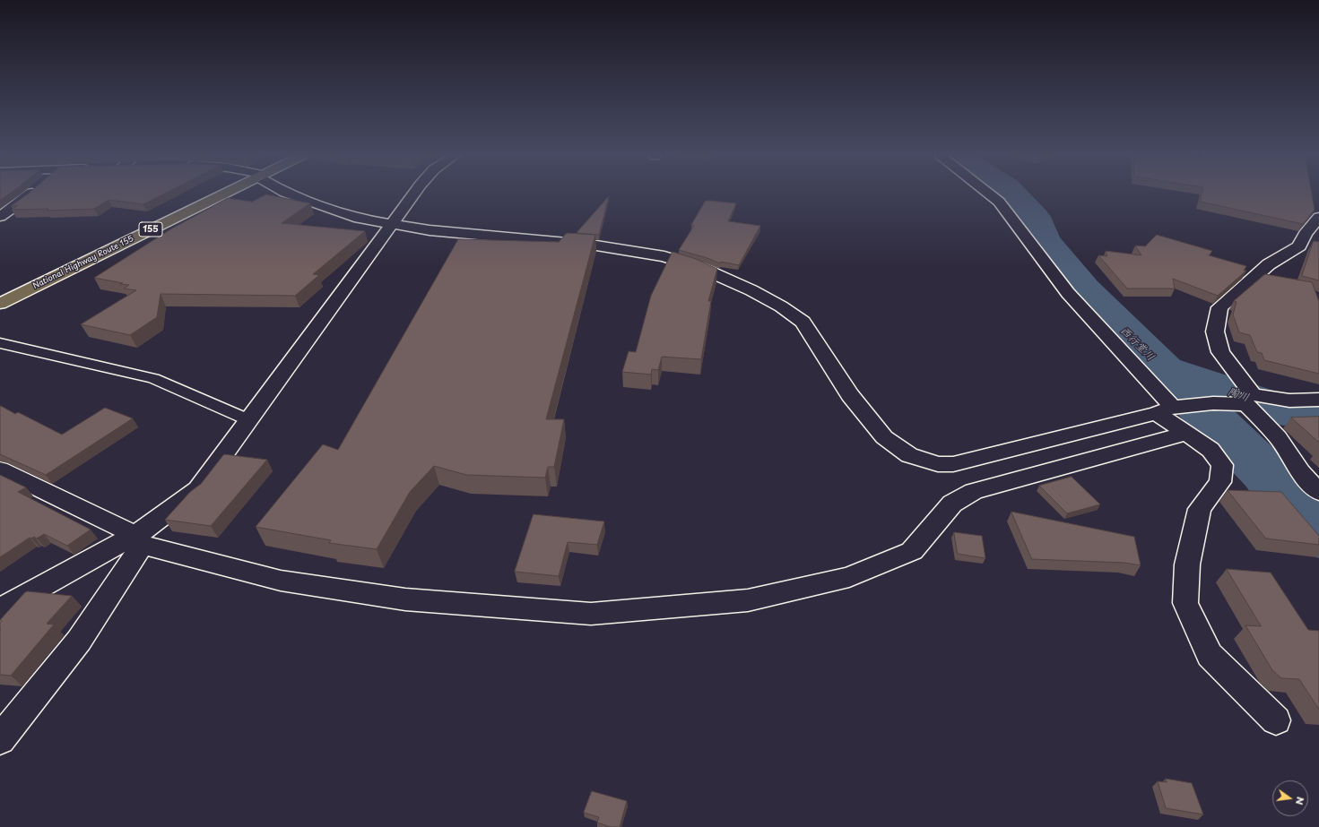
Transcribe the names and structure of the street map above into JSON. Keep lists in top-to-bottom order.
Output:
{
  "streets": {
    "highway": ["155", "National Highway Route 155"]
  },
  "water": ["西行堂川", "陶川"],
  "north": "right"
}
